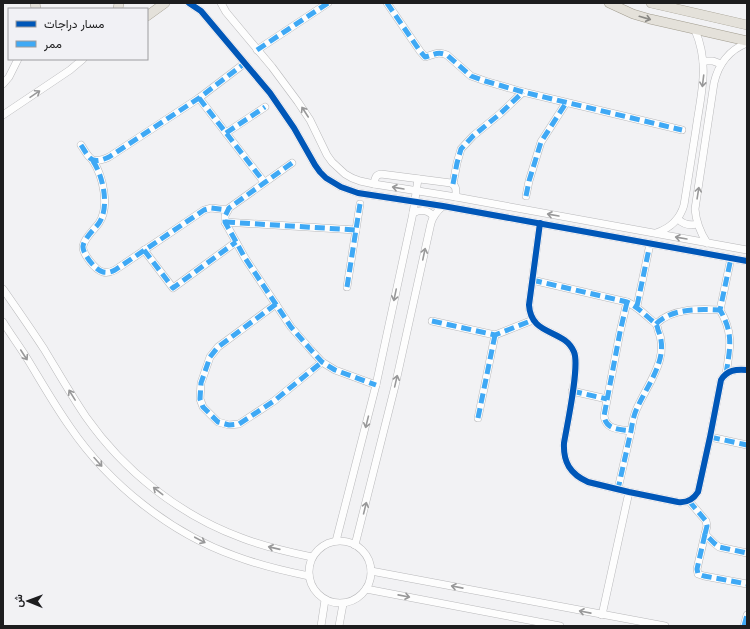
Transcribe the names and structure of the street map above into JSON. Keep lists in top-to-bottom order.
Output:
{
  "legend": ["مسار دراجات", "ممر"],
  "north": "left"
}
